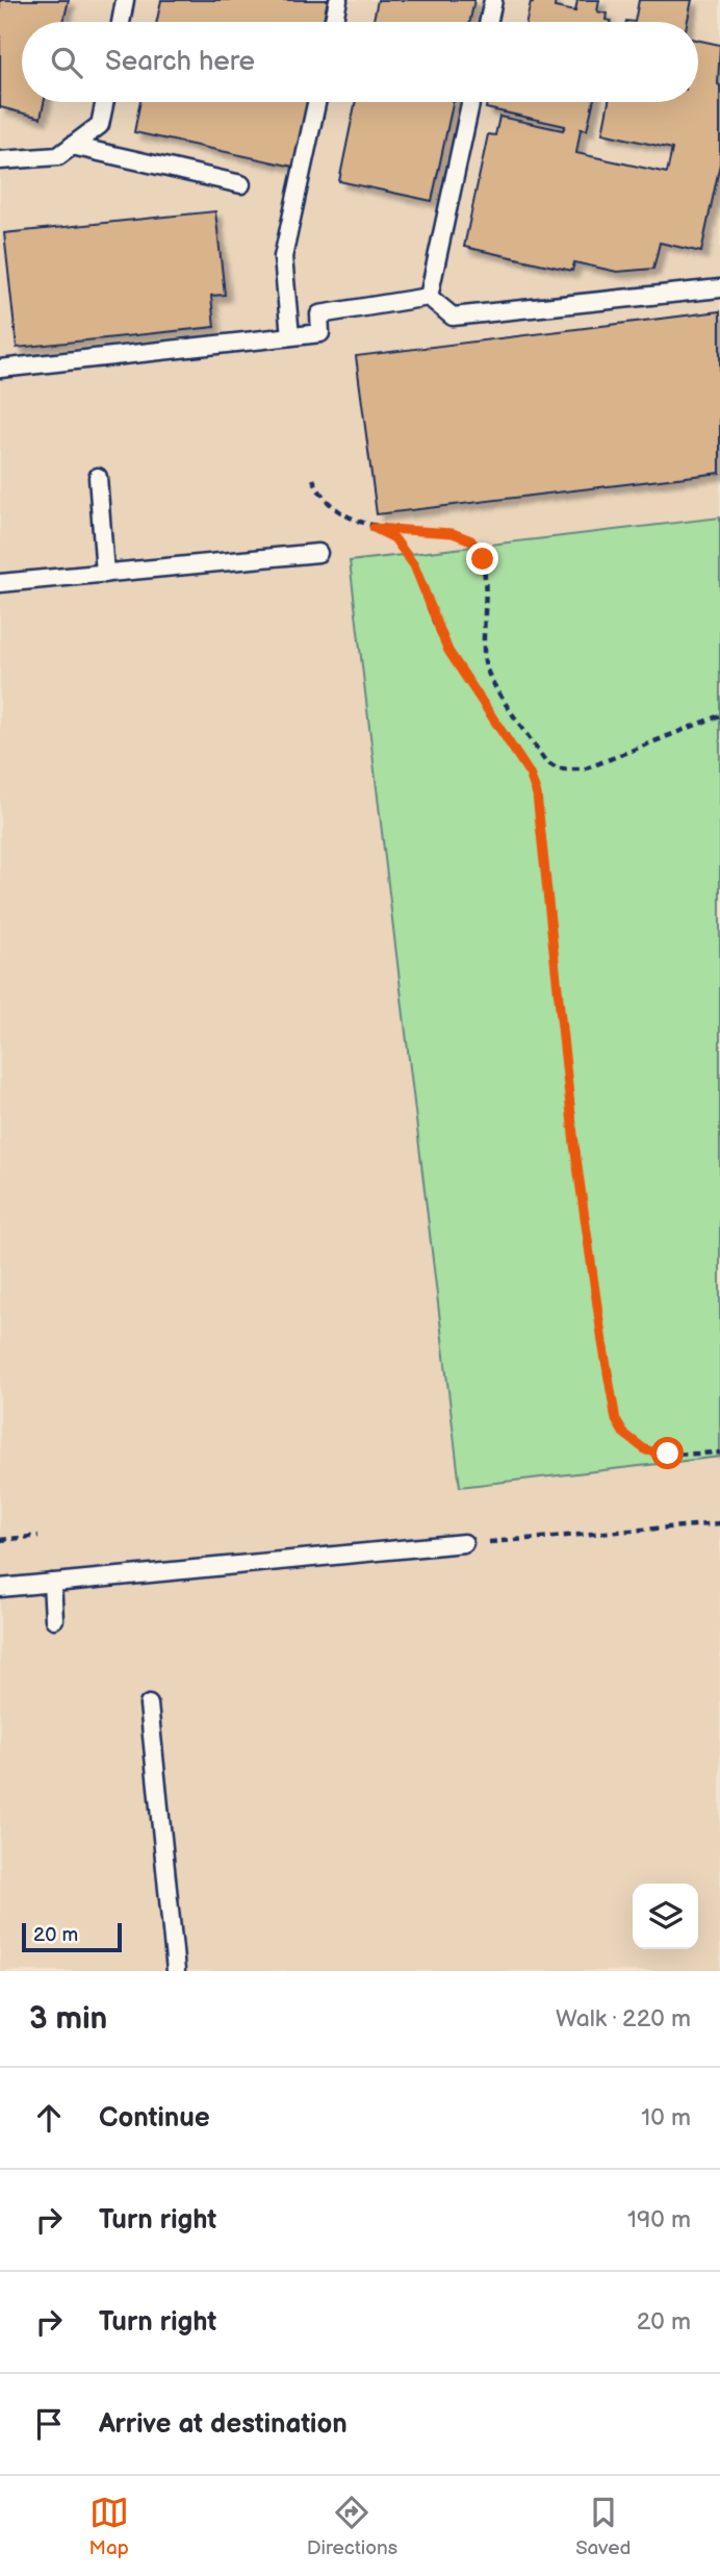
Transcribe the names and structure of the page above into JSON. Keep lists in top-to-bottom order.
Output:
{
  "scale_bar": "20 m",
  "page": {
    "search": "Search here",
    "scale": "20 m",
    "heading": ["3 min", "Walk · 220 m"],
    "list": [
      ["Continue", "10 m"],
      ["Turn right", "190 m"],
      ["Turn right", "20 m"],
      "Arrive at destination"
    ],
    "nav": ["Map", "Directions", "Saved"]
  }
}
